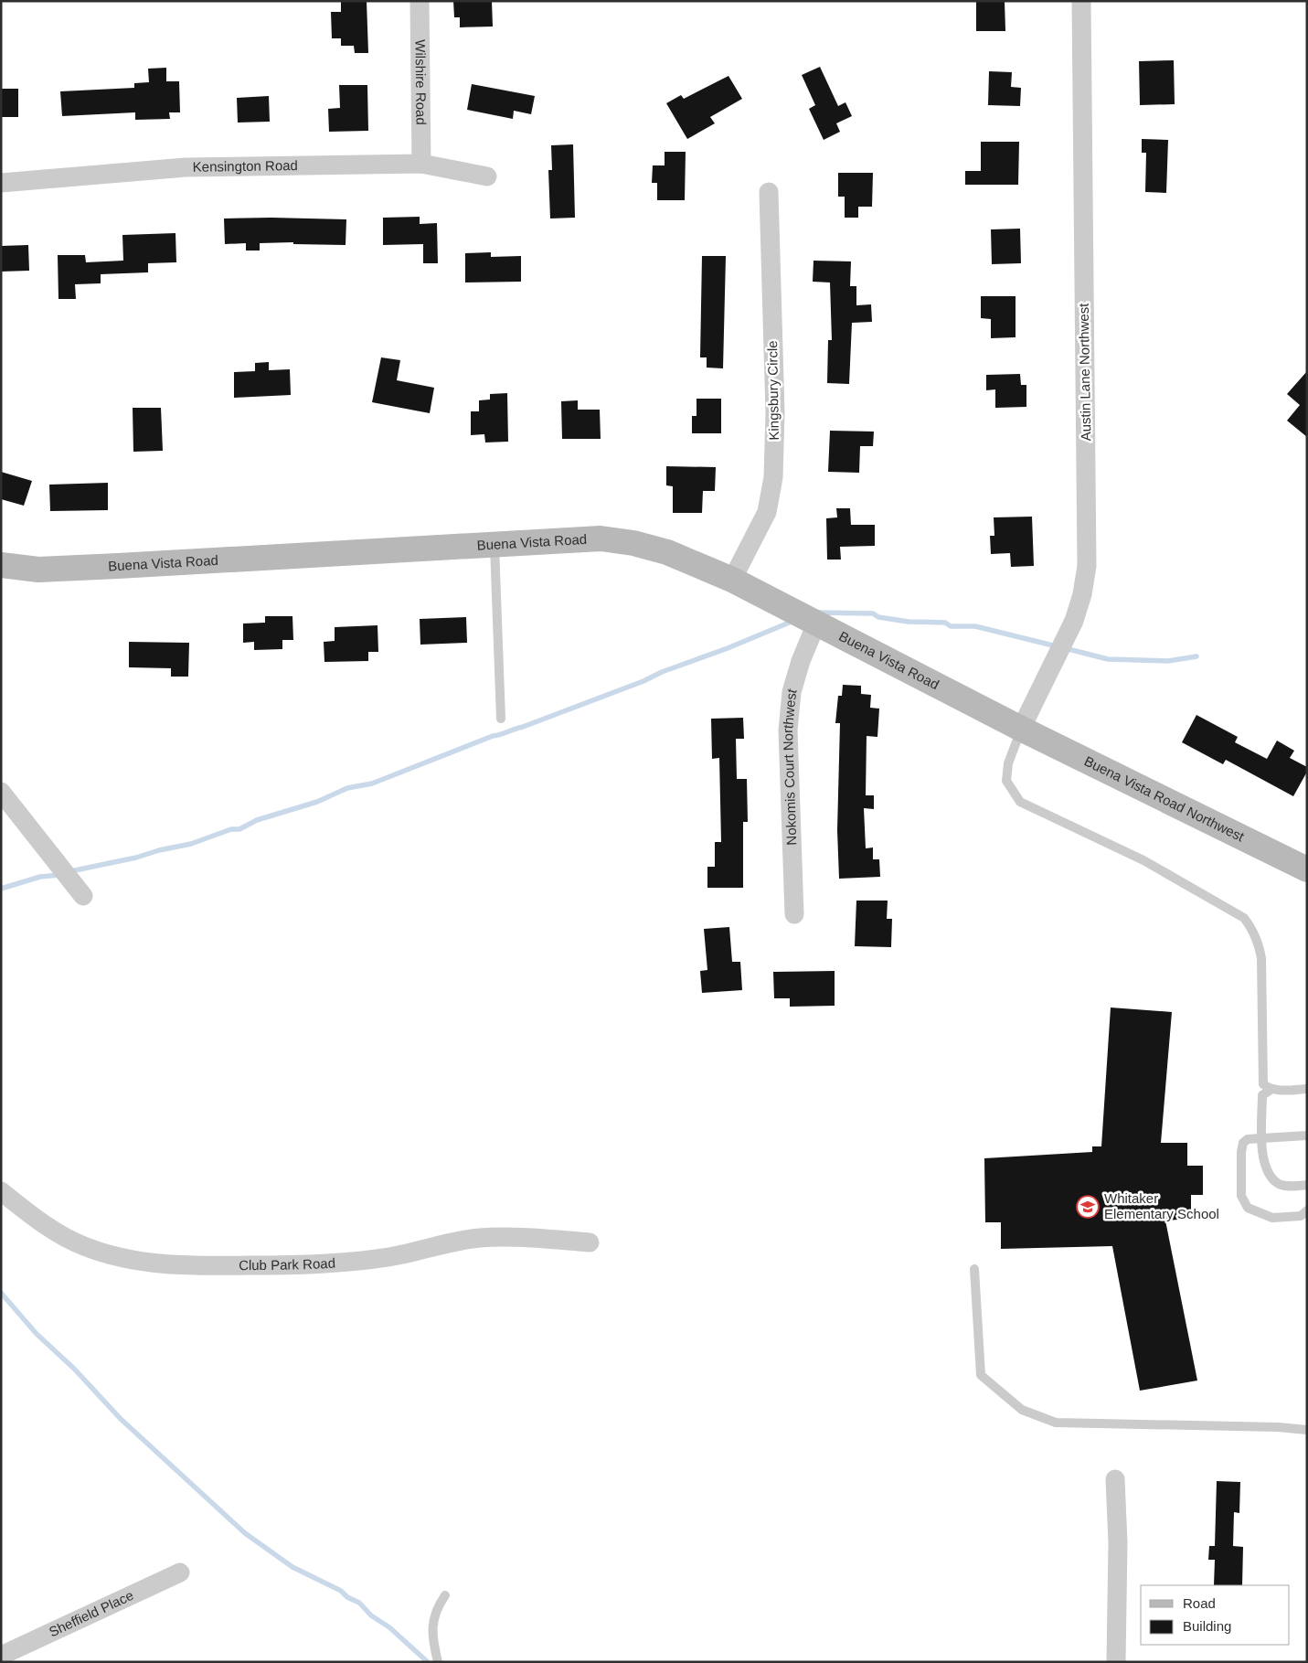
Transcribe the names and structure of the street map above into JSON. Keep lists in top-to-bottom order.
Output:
{
  "streets": {
    "street": [
      "Wilshire Road",
      "Kensington Road",
      "Austin Lane Northwest",
      "Kingsbury Circle",
      "Buena Vista Road",
      "Nokomis Court Northwest",
      "Buena Vista Road Northwest",
      "Club Park Road",
      "Sheffield Place"
    ]
  },
  "crossings": [
    ["Wilshire Road", "Kensington Road"],
    ["Austin Lane Northwest", "Buena Vista Road"],
    ["Austin Lane Northwest", "Buena Vista Road Northwest"],
    ["Kingsbury Circle", "Buena Vista Road"],
    ["Buena Vista Road", "Nokomis Court Northwest"],
    ["Buena Vista Road", "Buena Vista Road Northwest"]
  ],
  "places": {
    "school or university": ["Whitaker Elementary School"]
  },
  "legend": ["Road", "Building"]
}
